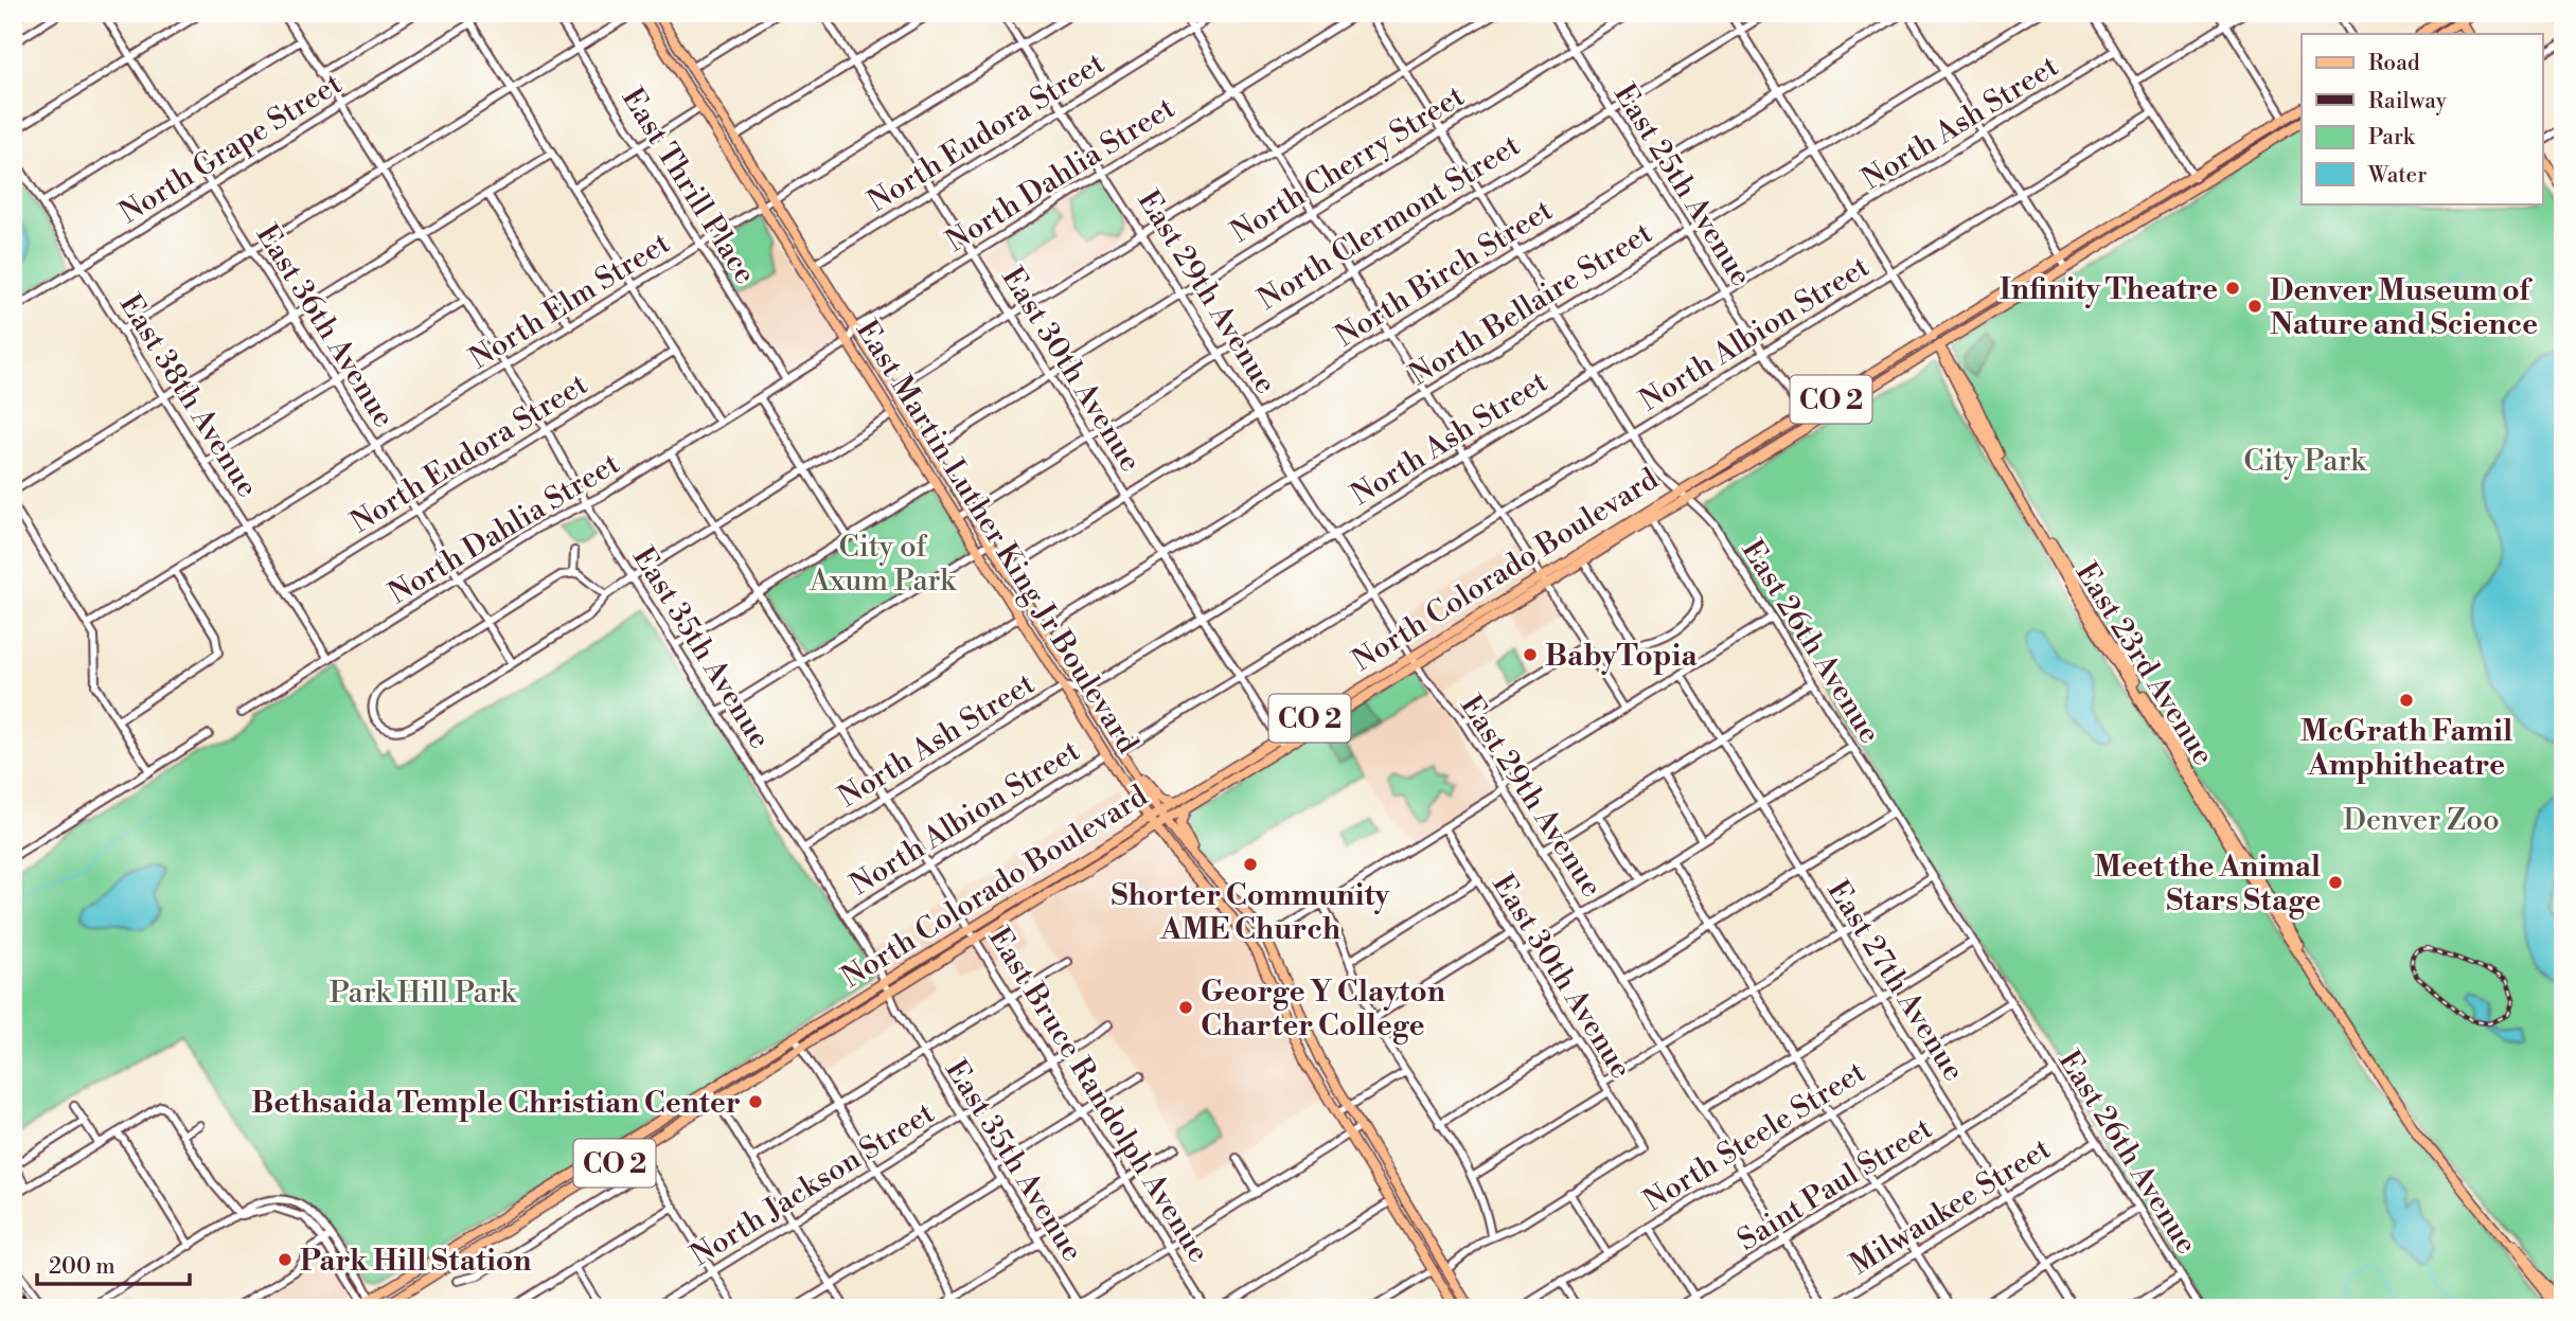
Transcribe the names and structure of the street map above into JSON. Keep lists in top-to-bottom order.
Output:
{
  "streets": {
    "main road": [
      "CO 2",
      "East Martin Luther King Jr Boulevard",
      "North Colorado Boulevard",
      "East 23rd Avenue"
    ],
    "street": [
      "North Ash Street",
      "North Eudora Street",
      "North Grape Street",
      "North Cherry Street",
      "North Dahlia Street",
      "East 25th Avenue",
      "East Thrill Place",
      "North Clermont Street",
      "North Birch Street",
      "East 29th Avenue",
      "North Elm Street",
      "North Bellaire Street",
      "East 36th Avenue",
      "North Albion Street",
      "East 30th Avenue",
      "East 38th Avenue",
      "East 26th Avenue",
      "East 35th Avenue",
      "East 27th Avenue",
      "East Bruce Randolph Avenue",
      "North Steele Street",
      "North Jackson Street",
      "Saint Paul Street",
      "Milwaukee Street"
    ]
  },
  "crossings": [
    ["North Ash Street", "East 25th Avenue"],
    ["North Ash Street", "East 29th Avenue"],
    ["North Ash Street", "East 30th Avenue"],
    ["North Ash Street", "East Martin Luther King Jr Boulevard"],
    ["North Ash Street", "East 26th Avenue"],
    ["North Ash Street", "East 35th Avenue"],
    ["North Ash Street", "East 23rd Avenue"],
    ["North Ash Street", "East Bruce Randolph Avenue"],
    ["North Eudora Street", "East 29th Avenue"],
    ["North Eudora Street", "East 36th Avenue"],
    ["North Eudora Street", "East 30th Avenue"],
    ["North Eudora Street", "East 38th Avenue"],
    ["North Eudora Street", "East Martin Luther King Jr Boulevard"],
    ["North Eudora Street", "East 35th Avenue"],
    ["North Grape Street", "East 36th Avenue"],
    ["North Grape Street", "East 38th Avenue"],
    ["North Grape Street", "East 35th Avenue"],
    ["North Cherry Street", "East 25th Avenue"],
    ["North Cherry Street", "East 29th Avenue"],
    ["North Cherry Street", "East 30th Avenue"],
    ["North Cherry Street", "East Martin Luther King Jr Boulevard"],
    ["North Cherry Street", "East 26th Avenue"],
    ["North Dahlia Street", "East Thrill Place"],
    ["North Dahlia Street", "East 29th Avenue"],
    ["North Dahlia Street", "East 36th Avenue"],
    ["North Dahlia Street", "East 30th Avenue"],
    ["North Dahlia Street", "East 38th Avenue"],
    ["North Dahlia Street", "East Martin Luther King Jr Boulevard"],
    ["North Dahlia Street", "East 35th Avenue"],
    ["North Dahlia Street", "East Bruce Randolph Avenue"],
    ["East 25th Avenue", "North Clermont Street"],
    ["East 25th Avenue", "North Birch Street"],
    ["East 25th Avenue", "North Bellaire Street"],
    ["East 25th Avenue", "North Albion Street"],
    ["East 25th Avenue", "North Colorado Boulevard"],
    ["East Thrill Place", "North Elm Street"],
    ["North Clermont Street", "East 29th Avenue"],
    ["North Clermont Street", "East 30th Avenue"],
    ["North Clermont Street", "East Martin Luther King Jr Boulevard"],
    ["North Clermont Street", "East 26th Avenue"],
    ["North Clermont Street", "East 23rd Avenue"],
    ["North Birch Street", "East 29th Avenue"],
    ["North Birch Street", "East 30th Avenue"],
    ["North Birch Street", "East Martin Luther King Jr Boulevard"],
    ["North Birch Street", "East 26th Avenue"],
    ["North Birch Street", "East 23rd Avenue"],
    ["East 29th Avenue", "North Elm Street"],
    ["East 29th Avenue", "North Bellaire Street"],
    ["East 29th Avenue", "North Albion Street"],
    ["East 29th Avenue", "North Colorado Boulevard"],
    ["East 29th Avenue", "North Steele Street"],
    ["East 29th Avenue", "Saint Paul Street"],
    ["East 29th Avenue", "Milwaukee Street"],
    ["North Elm Street", "East 36th Avenue"],
    ["North Elm Street", "East 30th Avenue"],
    ["North Elm Street", "East 38th Avenue"],
    ["North Elm Street", "East Martin Luther King Jr Boulevard"],
    ["North Elm Street", "East 35th Avenue"],
    ["North Bellaire Street", "East 30th Avenue"],
    ["North Bellaire Street", "East Martin Luther King Jr Boulevard"],
    ["North Bellaire Street", "East 26th Avenue"],
    ["North Bellaire Street", "East 23rd Avenue"],
    ["North Albion Street", "East 30th Avenue"],
    ["North Albion Street", "East Martin Luther King Jr Boulevard"],
    ["North Albion Street", "East 26th Avenue"],
    ["North Albion Street", "East 35th Avenue"],
    ["North Albion Street", "East 23rd Avenue"],
    ["North Albion Street", "East Bruce Randolph Avenue"],
    ["East 30th Avenue", "North Colorado Boulevard"],
    ["East Martin Luther King Jr Boulevard", "North Colorado Boulevard"],
    ["North Colorado Boulevard", "East 26th Avenue"],
    ["North Colorado Boulevard", "East 35th Avenue"],
    ["North Colorado Boulevard", "East 23rd Avenue"],
    ["North Colorado Boulevard", "East Bruce Randolph Avenue"],
    ["East 26th Avenue", "North Steele Street"],
    ["East 26th Avenue", "Saint Paul Street"],
    ["East 26th Avenue", "Milwaukee Street"],
    ["East 35th Avenue", "North Jackson Street"],
    ["East 27th Avenue", "North Steele Street"],
    ["East 27th Avenue", "Saint Paul Street"],
    ["East 27th Avenue", "Milwaukee Street"],
    ["East Bruce Randolph Avenue", "North Jackson Street"]
  ],
  "parks": [
    "City Park",
    "City of Axum Park",
    "Denver Zoo",
    "Park Hill Park"
  ],
  "places": [
    "Infinity Theatre",
    "Denver Museum of Nature and Science",
    "BabyTopia",
    "McGrath Famil Amphitheatre",
    "Shorter Community AME Church",
    "Meet the Animal Stars Stage",
    "George Y Clayton Charter College",
    "Bethsaida Temple Christian Center",
    "Park Hill Station"
  ],
  "legend": [
    "Road",
    "Railway",
    "Park",
    "Water"
  ],
  "scale_bar": "200 m"
}
